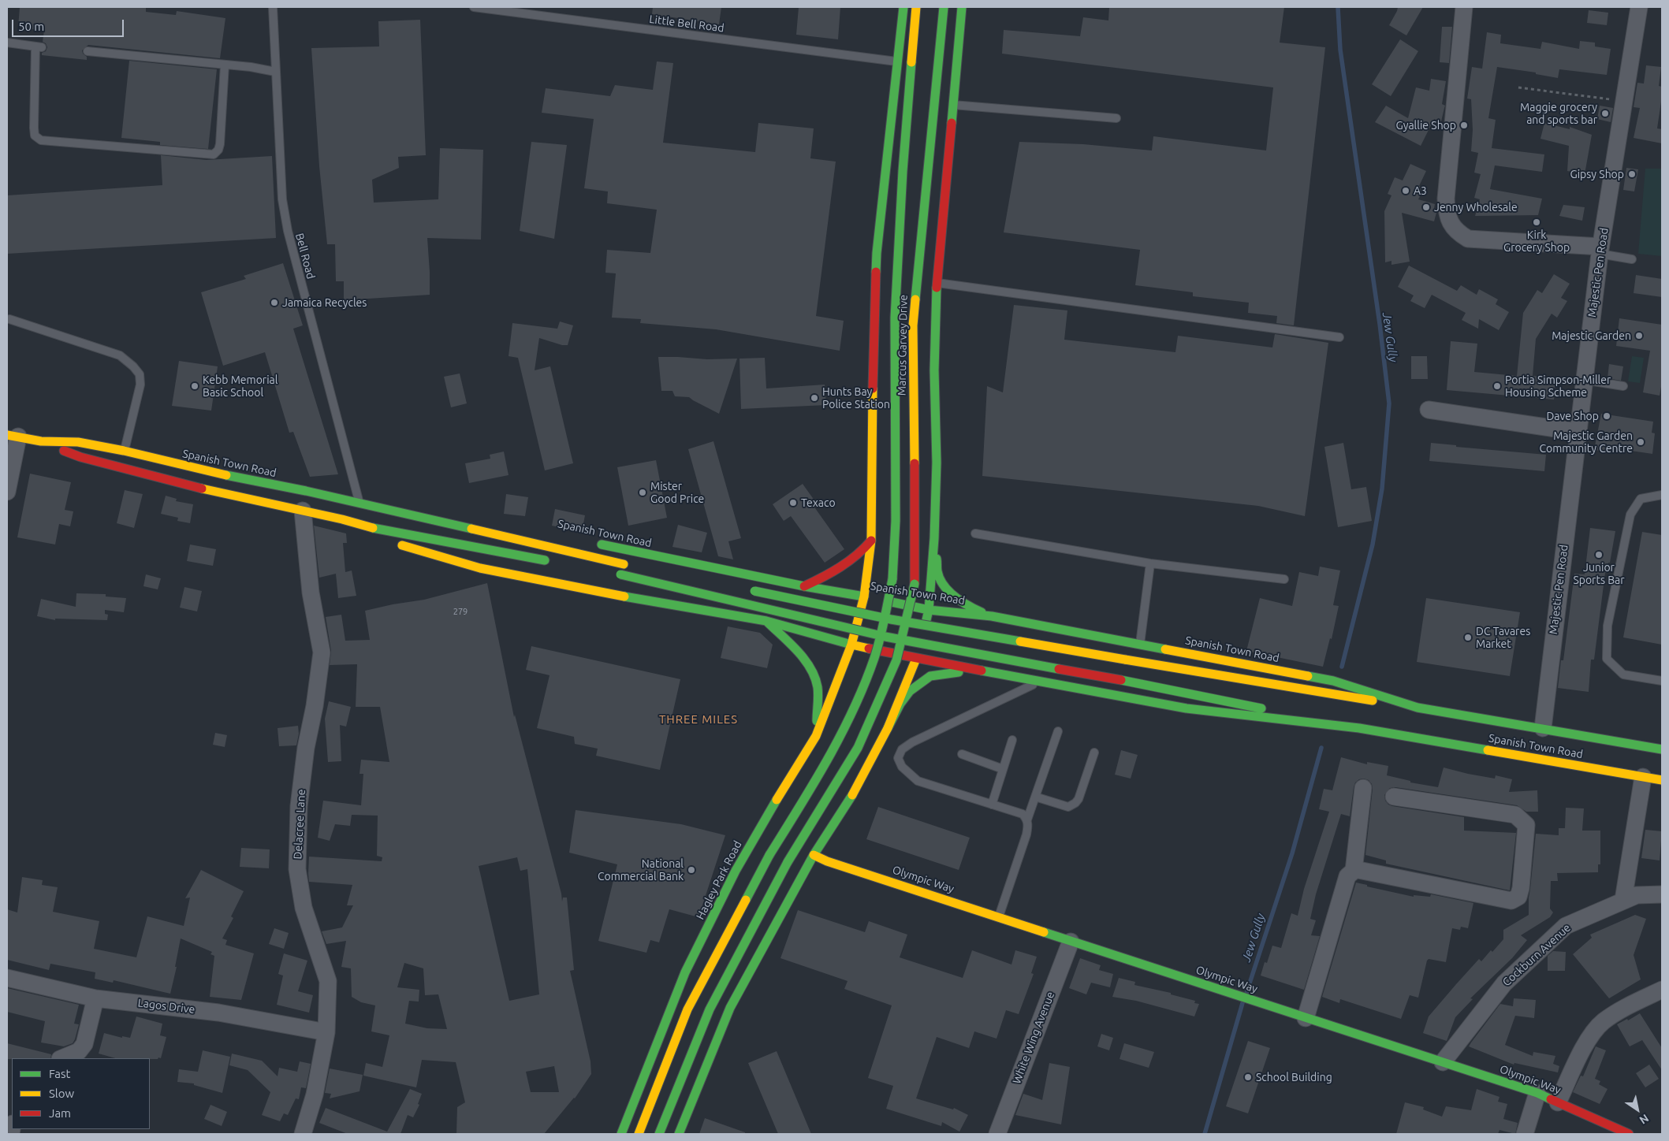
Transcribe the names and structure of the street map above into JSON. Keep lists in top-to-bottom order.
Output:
{
  "streets": {
    "main road": [
      "Marcus Garvey Drive",
      "Spanish Town Road",
      "Olympic Way",
      "Hagley Park Road"
    ],
    "street": [
      "Majestic Pen Road",
      "Delacree Lane",
      "Cockburn Avenue",
      "Lagos Drive",
      "White Wing Avenue"
    ],
    "lane": ["Little Bell Road", "Bell Road"]
  },
  "crossings": [
    ["Bell Road", "Spanish Town Road"],
    ["Majestic Pen Road", "Spanish Town Road"],
    ["Spanish Town Road", "Delacree Lane"],
    ["Spanish Town Road", "Hagley Park Road"],
    ["Delacree Lane", "Lagos Drive"],
    ["Olympic Way", "Cockburn Avenue"],
    ["Olympic Way", "White Wing Avenue"]
  ],
  "districts": ["THREE MILES"],
  "water": ["Jew Gully"],
  "places": [
    "Maggie grocery and sports bar",
    "Gyallie Shop",
    "Gipsy Shop",
    "A3",
    "Jenny Wholesale",
    "Kirk Grocery Shop",
    "Jamaica Recycles",
    "Majestic Garden",
    "Kebb Memorial Basic School",
    "Portia Simpson-Miller Housing Scheme",
    "Hunts Bay Police Station",
    "Dave Shop",
    "Majestic Garden Community Centre",
    "Mister Good Price",
    "Texaco",
    "Junior Sports Bar",
    "DC Tavares Market",
    "National Commercial Bank",
    "School Building"
  ],
  "house_numbers": ["279"],
  "legend": ["Fast", "Slow", "Jam"],
  "scale_bar": "50 m",
  "north": "bottom right"
}
